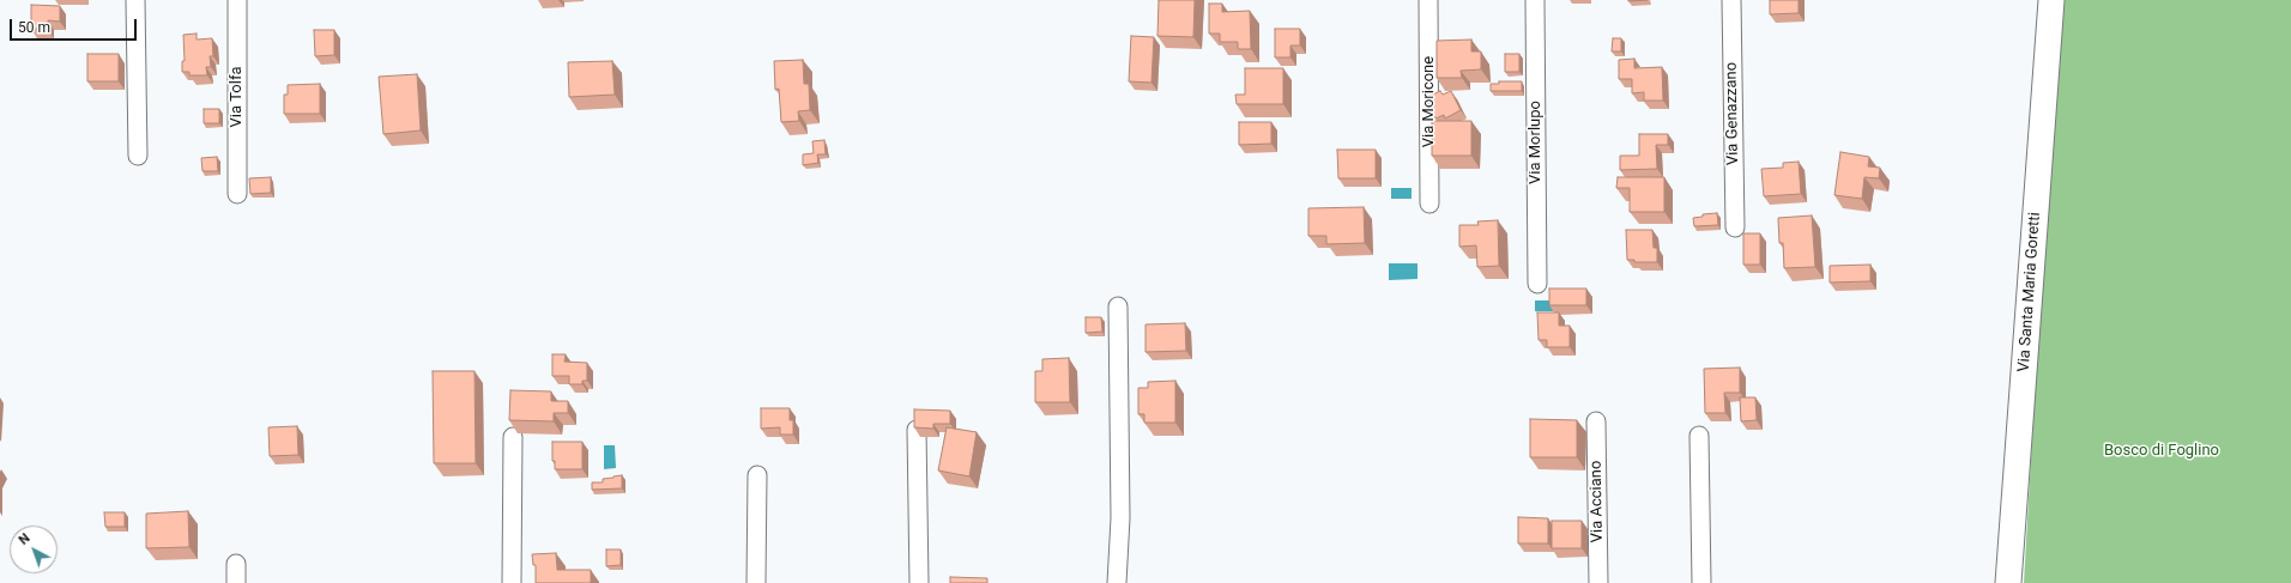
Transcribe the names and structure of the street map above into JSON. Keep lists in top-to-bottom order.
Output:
{
  "streets": {
    "main road": ["Via Santa Maria Goretti"],
    "street": [
      "Via Tolfa",
      "Via Moricone",
      "Via Genazzano",
      "Via Morlupo",
      "Via Acciano"
    ]
  },
  "parks": ["Bosco di Foglino"],
  "scale_bar": "50 m",
  "north": "top left"
}
